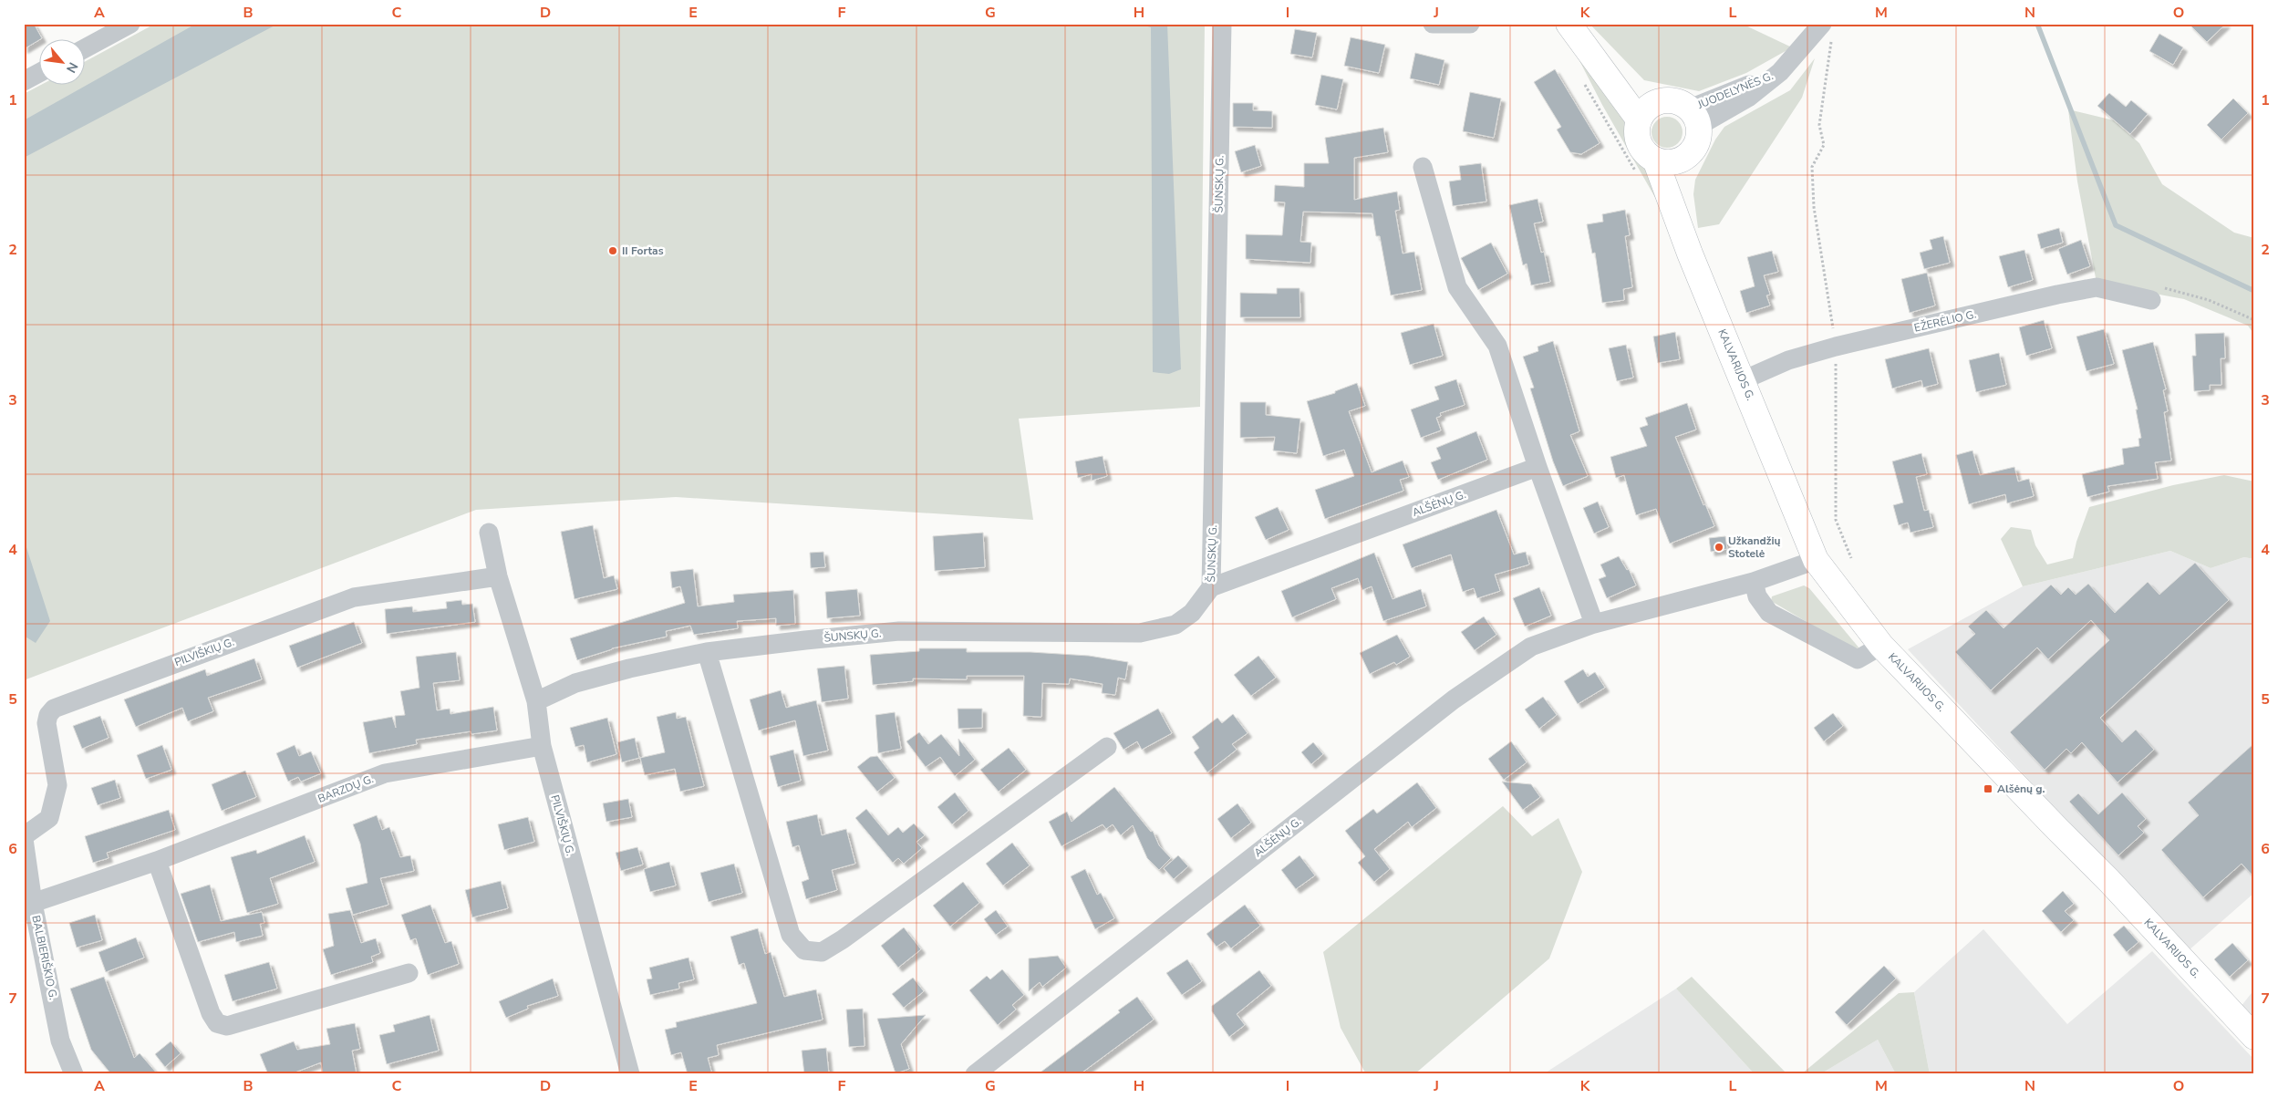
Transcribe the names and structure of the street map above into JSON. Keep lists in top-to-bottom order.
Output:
{
  "streets": {
    "main road": ["KALVARIJOS G."],
    "street": [
      "JUODELYNĖS G.",
      "ŠUNSKŲ G.",
      "EŽERĖLIO G.",
      "ALŠĖNŲ G.",
      "PILVIŠKIŲ G.",
      "BARZDŲ G.",
      "BALBIERIŠKIO G."
    ]
  },
  "crossings": [
    ["JUODELYNĖS G.", "KALVARIJOS G."],
    ["ŠUNSKŲ G.", "ALŠĖNŲ G."],
    ["ŠUNSKŲ G.", "PILVIŠKIŲ G."],
    ["EŽERĖLIO G.", "KALVARIJOS G."],
    ["KALVARIJOS G.", "ALŠĖNŲ G."],
    ["PILVIŠKIŲ G.", "BARZDŲ G."],
    ["PILVIŠKIŲ G.", "BALBIERIŠKIO G."],
    ["BARZDŲ G.", "BALBIERIŠKIO G."]
  ],
  "places": {
    "other": ["II Fortas", "Užkandžių Stotelė"],
    "transit": ["Alšėnų g."]
  },
  "north": "bottom right",
  "grid": {
    "columns": [
      "A",
      "B",
      "C",
      "D",
      "E",
      "F",
      "G",
      "H",
      "I",
      "J",
      "K",
      "L",
      "M",
      "N",
      "O"
    ],
    "rows": [
      "1",
      "2",
      "3",
      "4",
      "5",
      "6",
      "7"
    ]
  }
}
